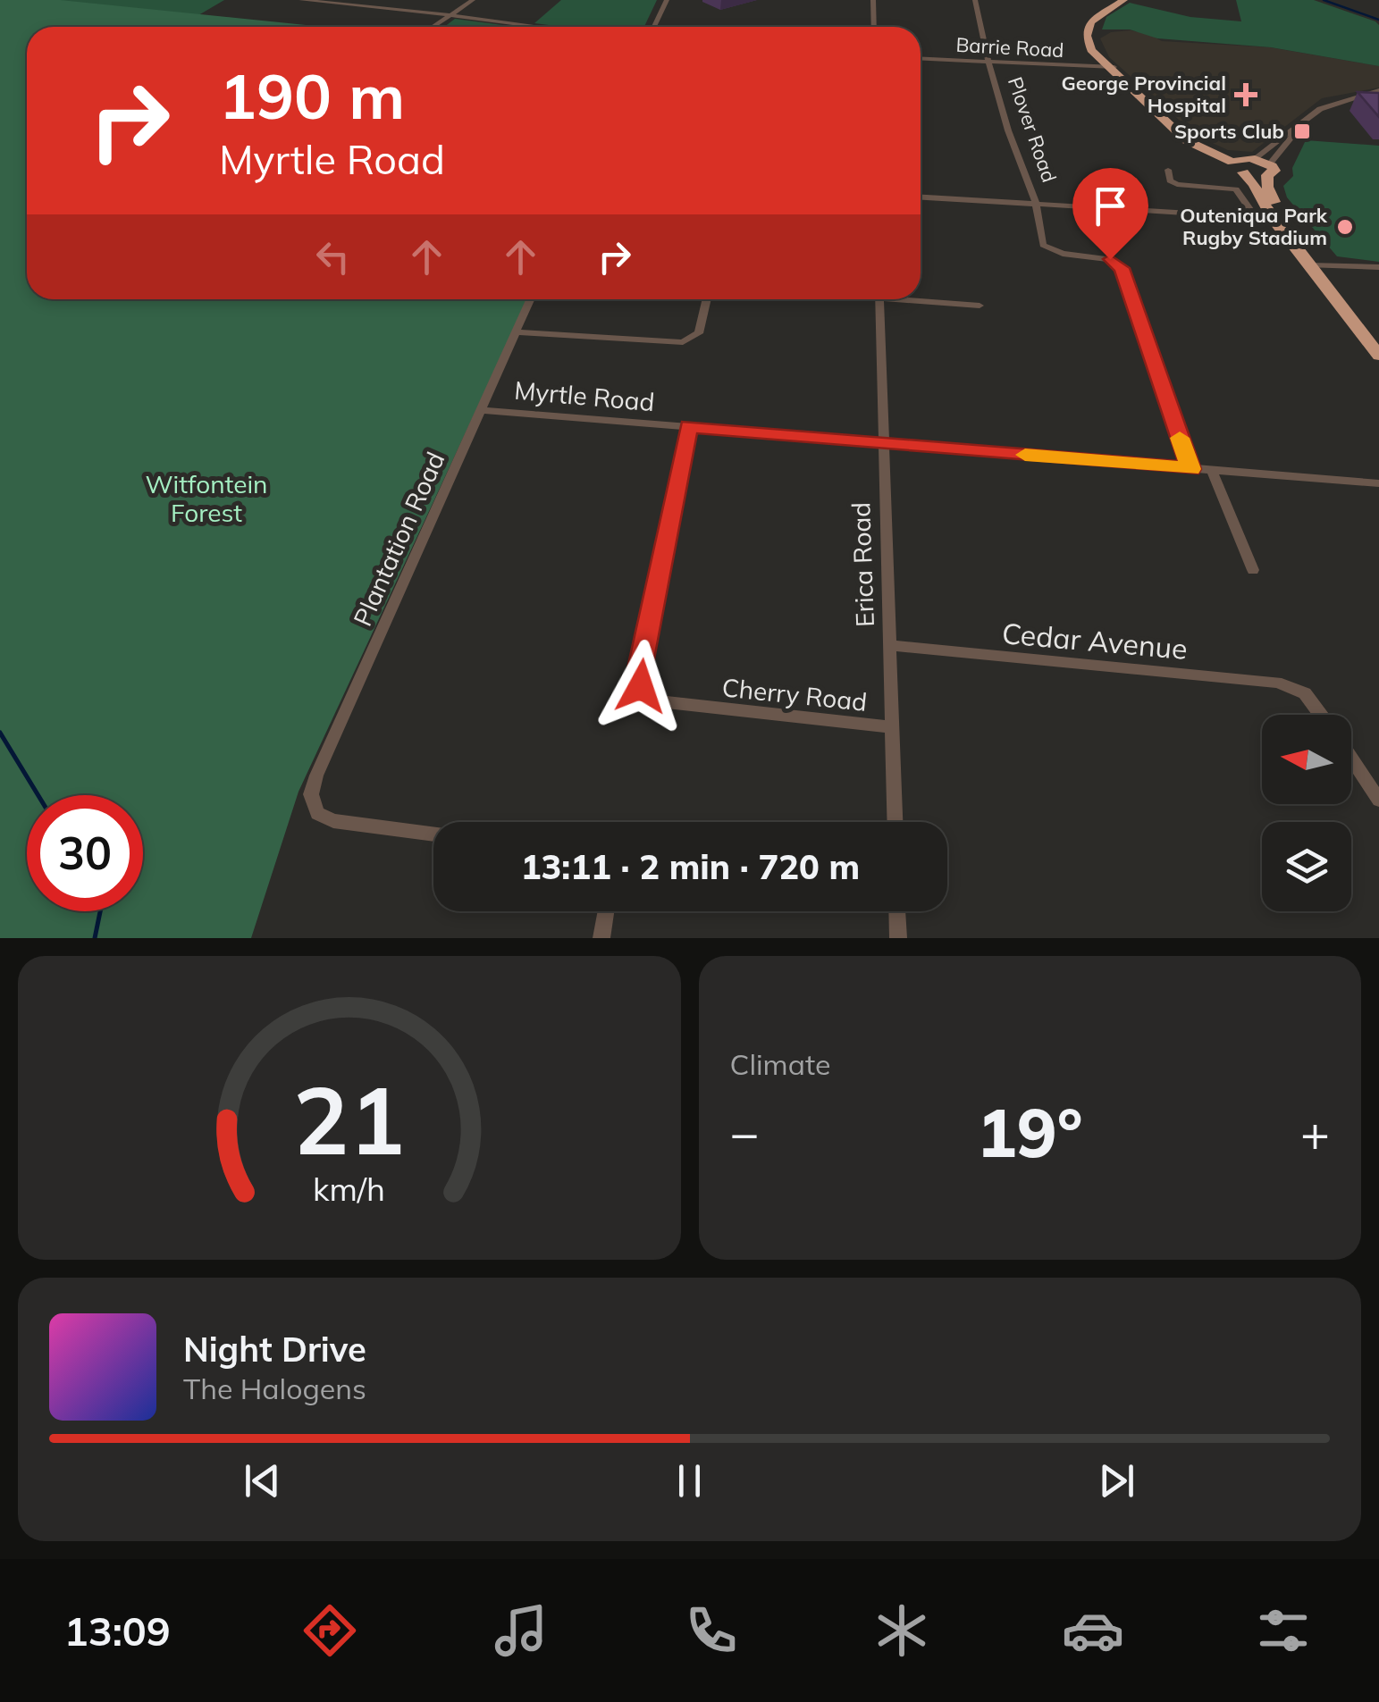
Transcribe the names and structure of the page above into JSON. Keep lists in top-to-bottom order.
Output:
{
  "streets": {
    "street": [
      "Barrie Road",
      "Plover Road",
      "Myrtle Road",
      "Plantation Road",
      "Erica Road",
      "Cedar Avenue",
      "Cherry Road"
    ]
  },
  "crossings": [
    ["Barrie Road", "Plover Road"],
    ["Plover Road", "Myrtle Road"],
    ["Myrtle Road", "Plantation Road"],
    ["Myrtle Road", "Erica Road"],
    ["Myrtle Road", "Cherry Road"],
    ["Erica Road", "Cedar Avenue"],
    ["Erica Road", "Cherry Road"]
  ],
  "parks": ["Witfontein Forest"],
  "places": {
    "health": ["George Provincial Hospital"],
    "transit": ["Sports Club"],
    "other": ["Outeniqua Park Rugby Stadium"]
  },
  "north": "left",
  "page": {
    "turn": ["190 m", "Myrtle Road"],
    "limit": "30",
    "trip": "13:11 · 2 min · 720 m",
    "tile": "Climate",
    "heat": ["−", "19°", "+"],
    "song": ["Night Drive", "The Halogens"],
    "tabs": "13:09",
    "gauge": ["21", "km/h"]
  }
}
